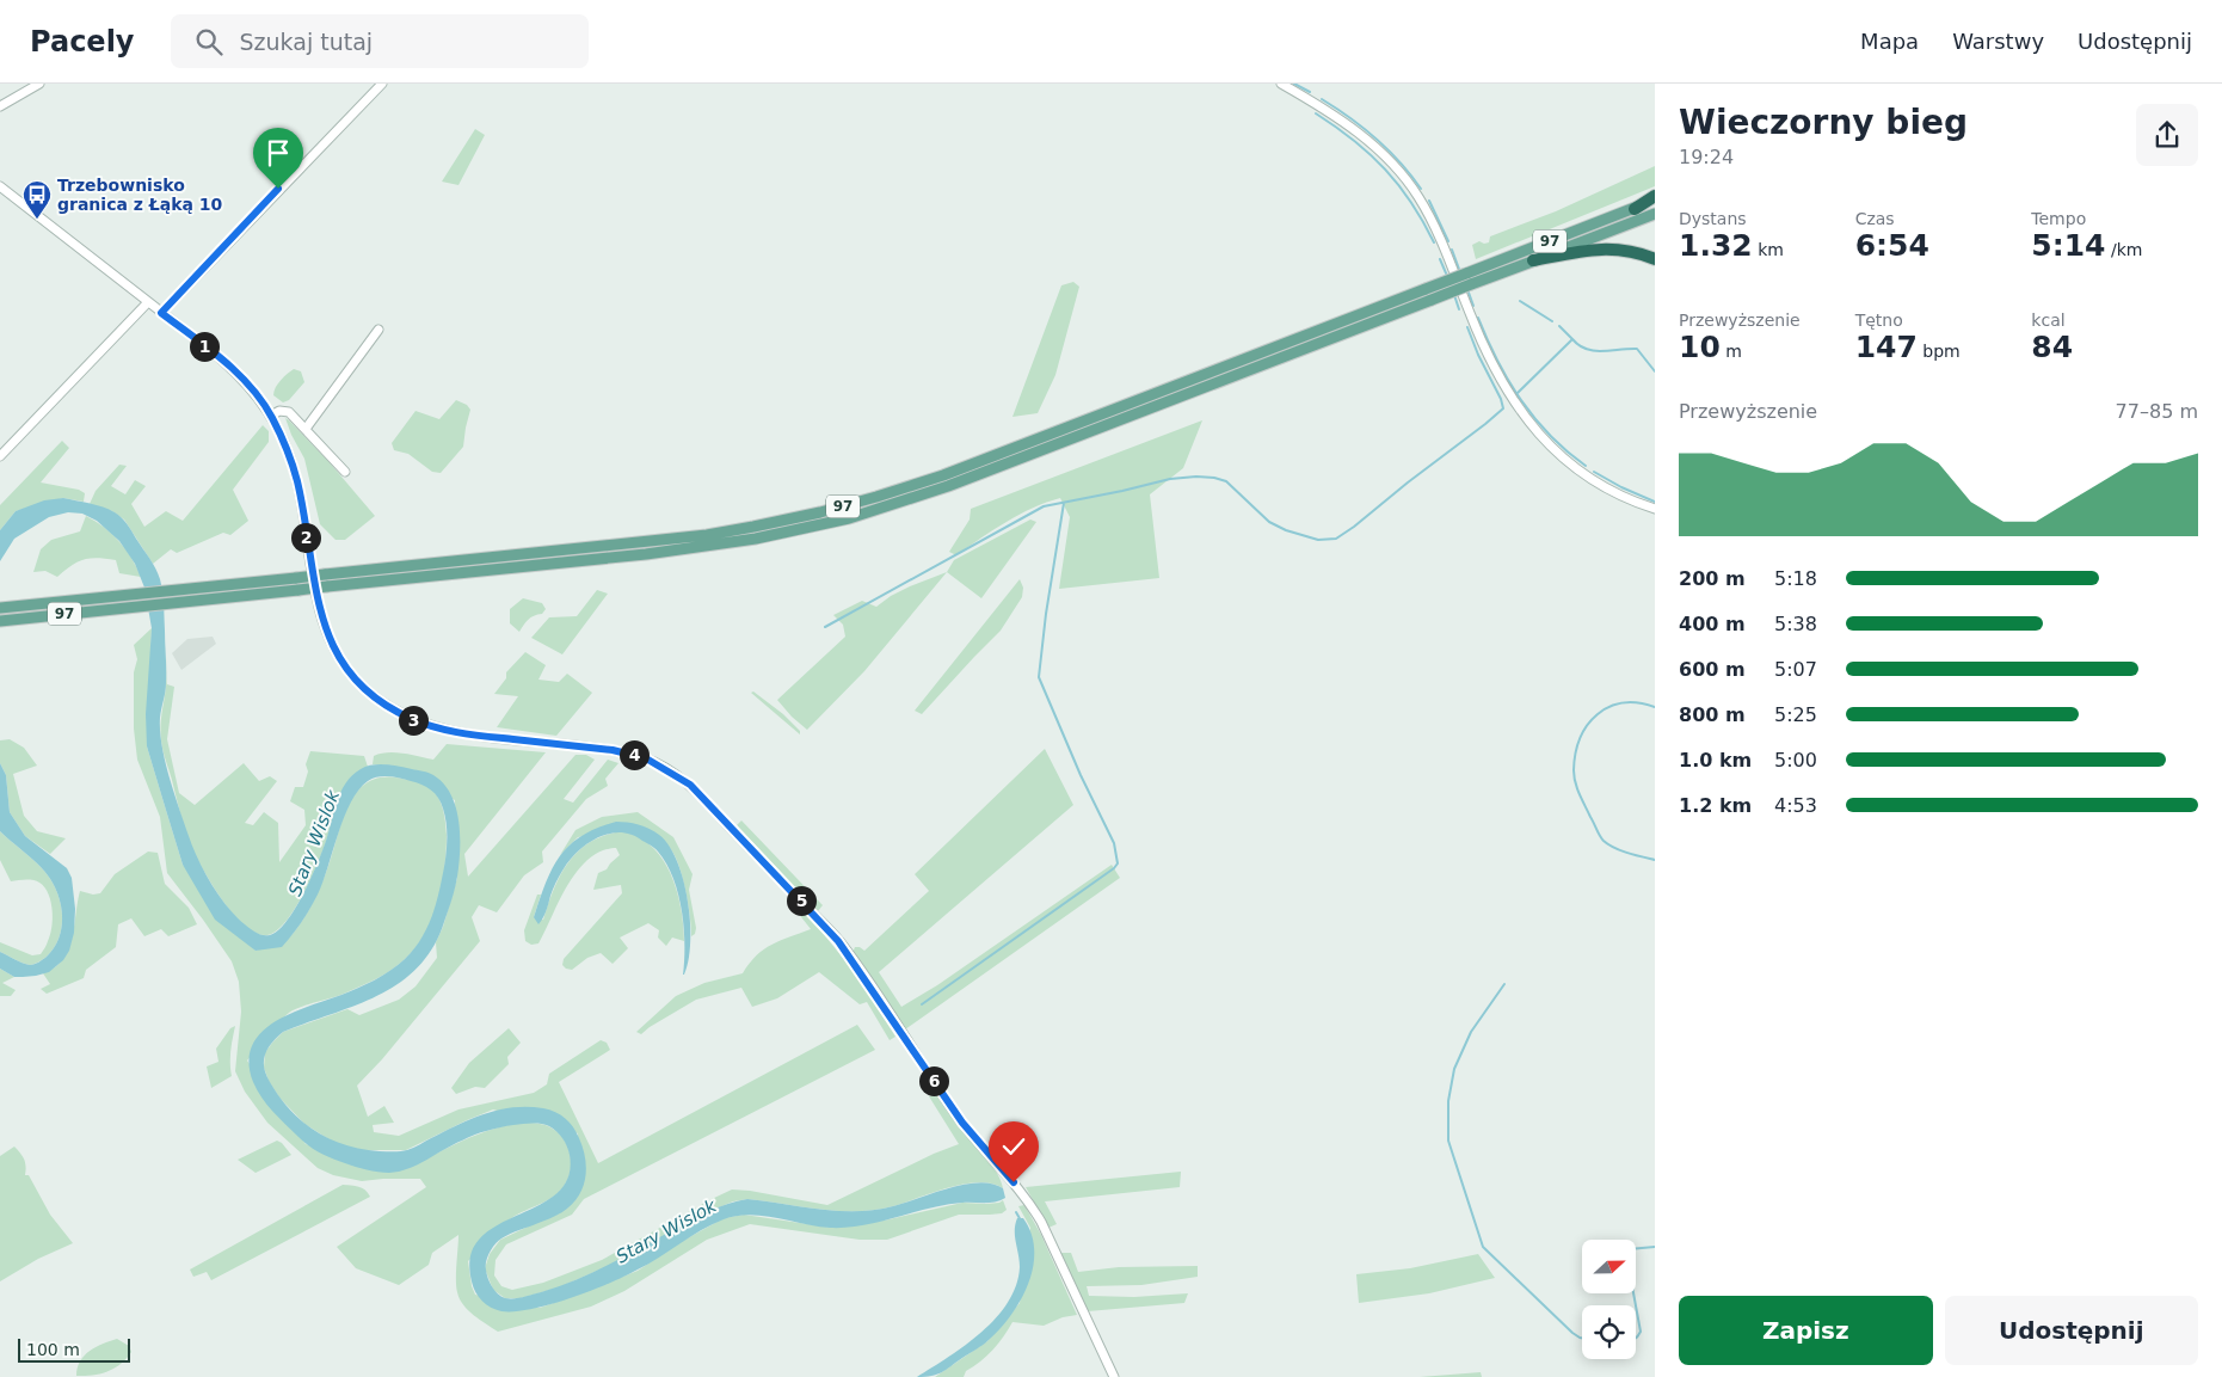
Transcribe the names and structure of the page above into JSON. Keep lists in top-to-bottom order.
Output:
{
  "streets": {
    "main road": ["97"]
  },
  "water": ["Stary Wislok"],
  "places": {
    "bus stop": ["Trzebownisko granica z Łąką 10"]
  },
  "scale_bar": "100 m",
  "north": "right",
  "page": {
    "header": "Pacely",
    "search": "Szukaj tutaj",
    "nav": ["Mapa", "Warstwy", "Udostępnij"],
    "heading": ["Wieczorny bieg", "19:24"],
    "stats": [
      ["Dystans", "1.32 km"],
      ["Czas", "6:54"],
      ["Tempo", "5:14 /km"],
      ["Przewyższenie", "10 m"],
      ["Tętno", "147 bpm"],
      ["kcal", "84"]
    ],
    "pins": [
      "1",
      "2",
      "3",
      "4",
      "5",
      "6"
    ],
    "chart": ["Przewyższenie", "77–85 m"],
    "list": [
      {
        "name": "200 m",
        "note": "5:18"
      },
      {
        "name": "400 m",
        "note": "5:38"
      },
      {
        "name": "600 m",
        "note": "5:07"
      },
      {
        "name": "800 m",
        "note": "5:25"
      },
      {
        "name": "1.0 km",
        "note": "5:00"
      },
      {
        "name": "1.2 km",
        "note": "4:53"
      }
    ],
    "buttons": ["Zapisz", "Udostępnij"],
    "scale": "100 m"
  }
}
